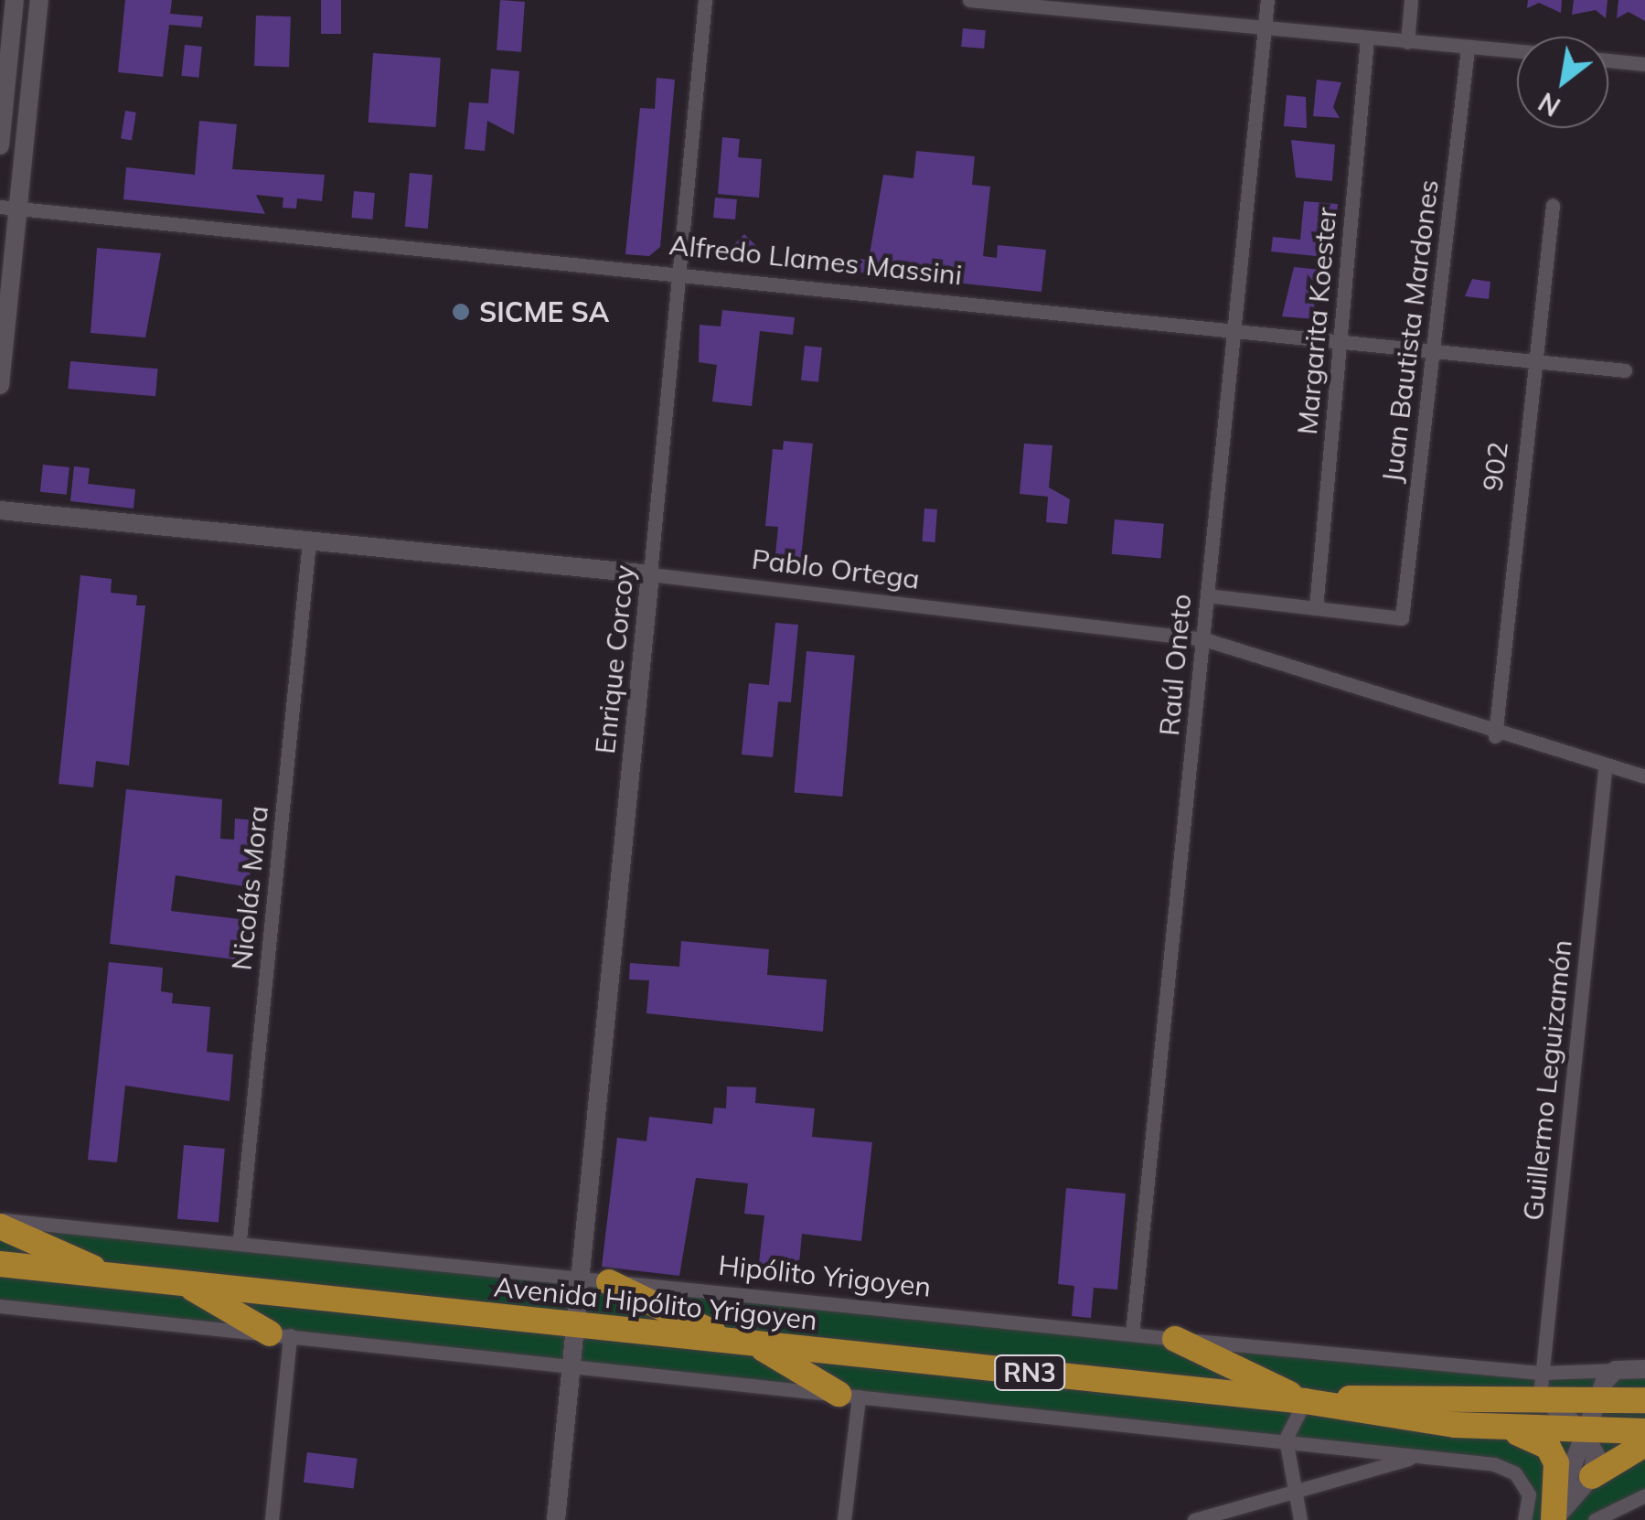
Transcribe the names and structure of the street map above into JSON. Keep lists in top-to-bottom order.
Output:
{
  "streets": {
    "highway": ["Avenida Hipólito Yrigoyen", "RN3"],
    "street": [
      "Alfredo Llames Massini",
      "Margarita Koester",
      "Juan Bautista Mardones",
      "902",
      "Pablo Ortega",
      "Enrique Corcoy",
      "Raúl Oneto",
      "Nicolás Mora",
      "Guillermo Leguizamón",
      "Hipólito Yrigoyen"
    ]
  },
  "crossings": [
    ["Alfredo Llames Massini", "Margarita Koester"],
    ["Alfredo Llames Massini", "Juan Bautista Mardones"],
    ["Alfredo Llames Massini", "902"],
    ["Alfredo Llames Massini", "Enrique Corcoy"],
    ["Alfredo Llames Massini", "Raúl Oneto"],
    ["Margarita Koester", "Juan Bautista Mardones"],
    ["902", "Pablo Ortega"],
    ["Pablo Ortega", "Enrique Corcoy"],
    ["Pablo Ortega", "Raúl Oneto"],
    ["Pablo Ortega", "Nicolás Mora"],
    ["Pablo Ortega", "Guillermo Leguizamón"],
    ["Enrique Corcoy", "Hipólito Yrigoyen"],
    ["Enrique Corcoy", "Avenida Hipólito Yrigoyen"],
    ["Raúl Oneto", "Hipólito Yrigoyen"],
    ["Nicolás Mora", "Hipólito Yrigoyen"],
    ["Guillermo Leguizamón", "Hipólito Yrigoyen"],
    ["Guillermo Leguizamón", "Avenida Hipólito Yrigoyen"],
    ["Hipólito Yrigoyen", "Avenida Hipólito Yrigoyen"]
  ],
  "places": ["SICME SA"],
  "north": "bottom left"
}
